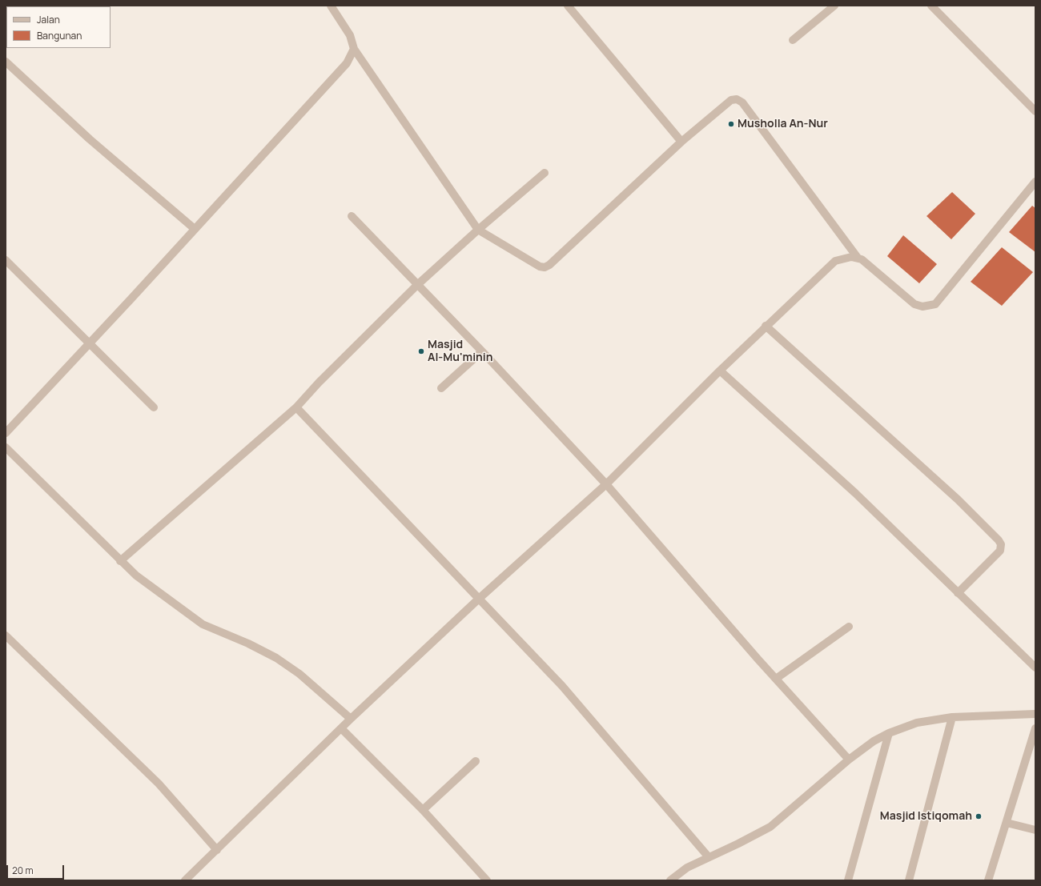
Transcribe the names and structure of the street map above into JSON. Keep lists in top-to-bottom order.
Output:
{
  "places": ["Musholla An-Nur", "Masjid Al-Mu'minin", "Masjid Istiqomah"],
  "legend": ["Jalan", "Bangunan"],
  "scale_bar": "20 m"
}
